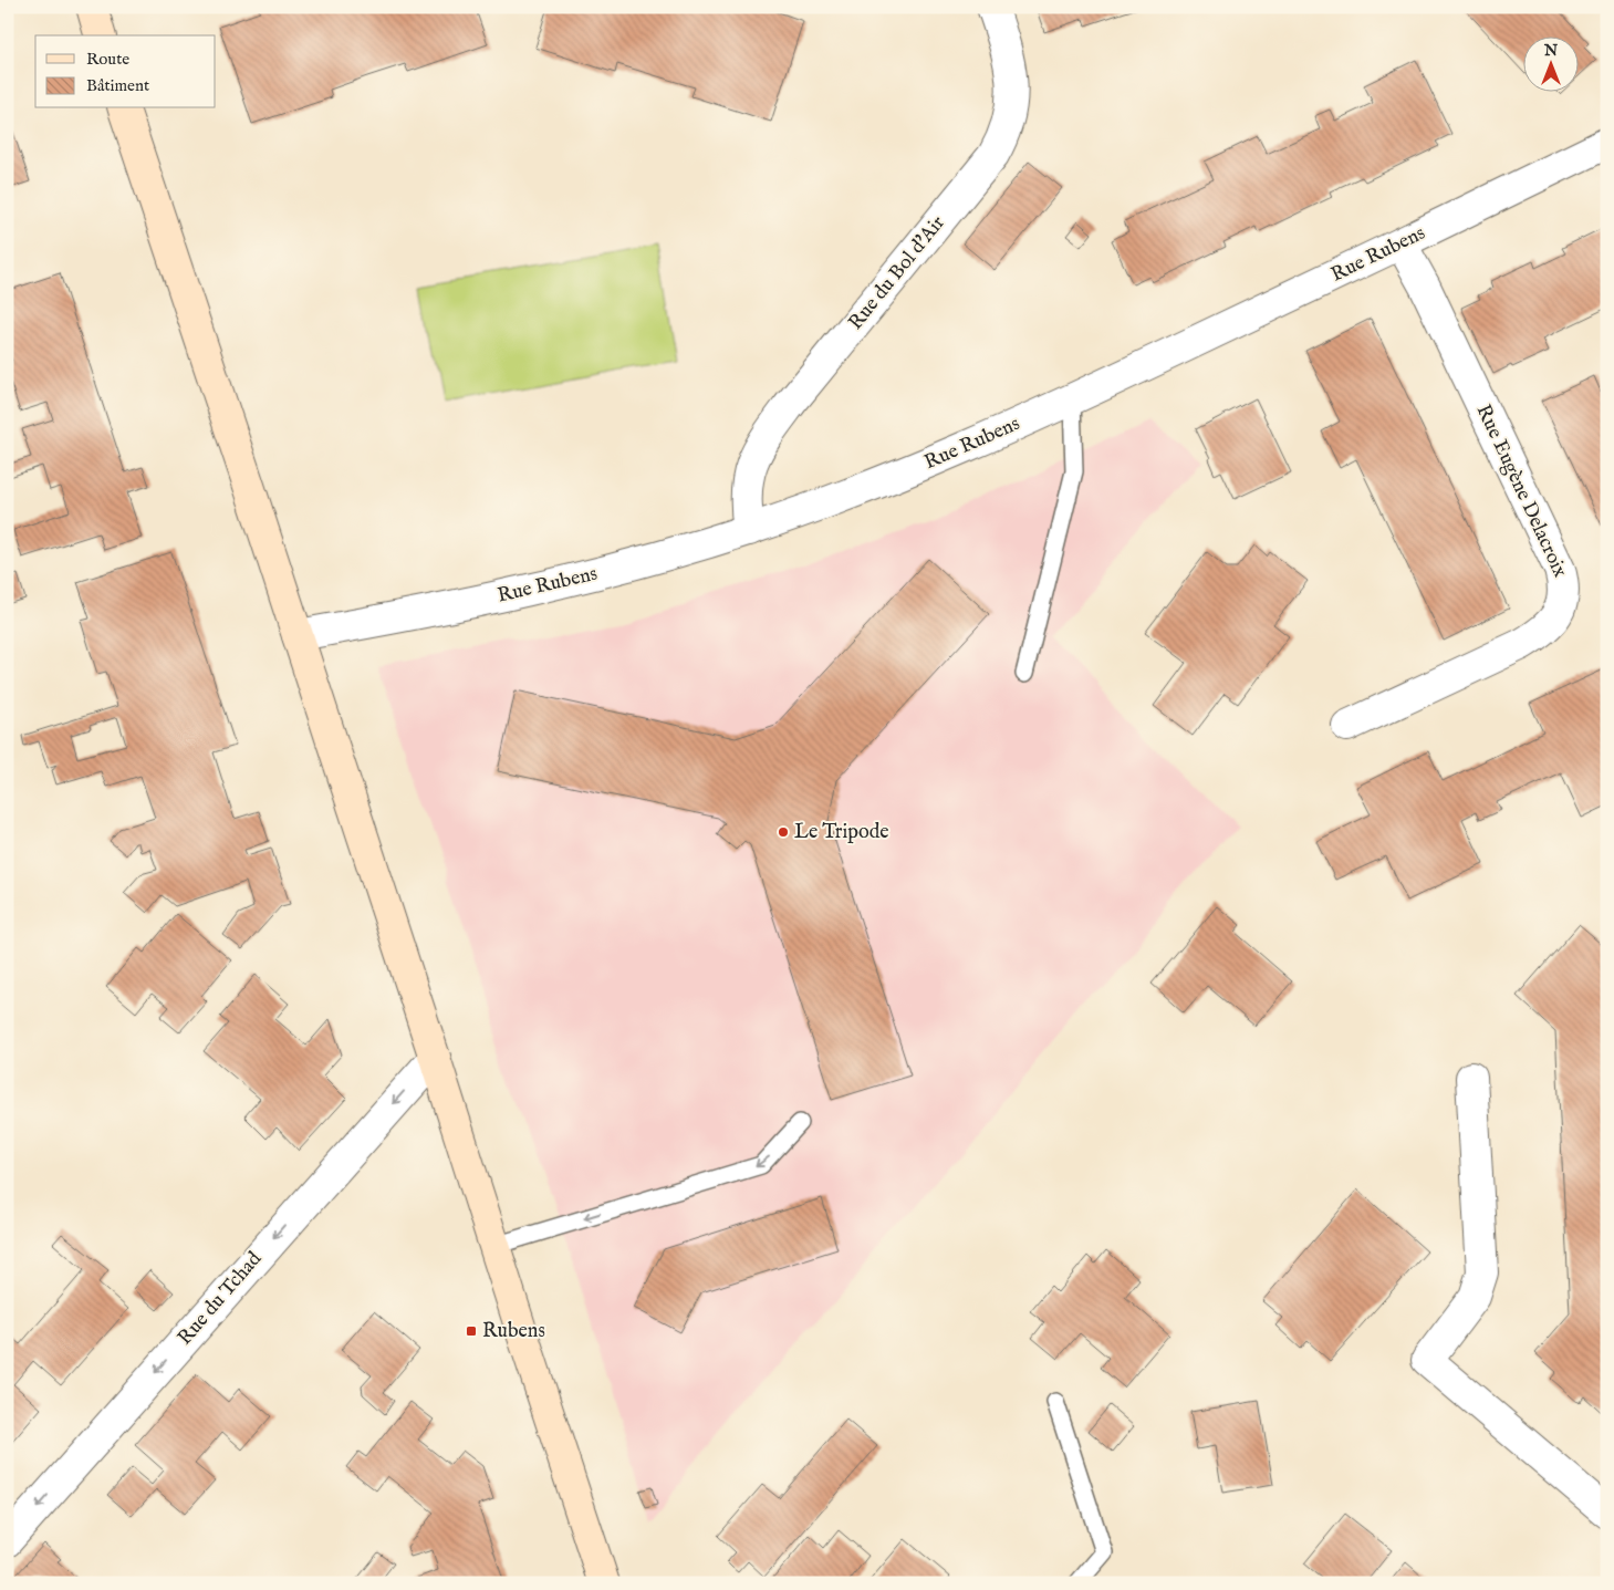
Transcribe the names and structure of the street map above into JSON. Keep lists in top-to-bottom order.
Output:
{
  "streets": {
    "street": [
      "Rue Rubens",
      "Rue du Bol d'Air",
      "Rue Eugène Delacroix",
      "Rue du Tchad"
    ]
  },
  "crossings": [
    ["Rue Rubens", "Rue du Bol d'Air"],
    ["Rue Rubens", "Rue Eugène Delacroix"]
  ],
  "one_way": ["Rue du Tchad"],
  "places": {
    "other": ["Le Tripode"],
    "transit": ["Rubens"]
  },
  "legend": ["Route", "Bâtiment"],
  "north": "top"
}
